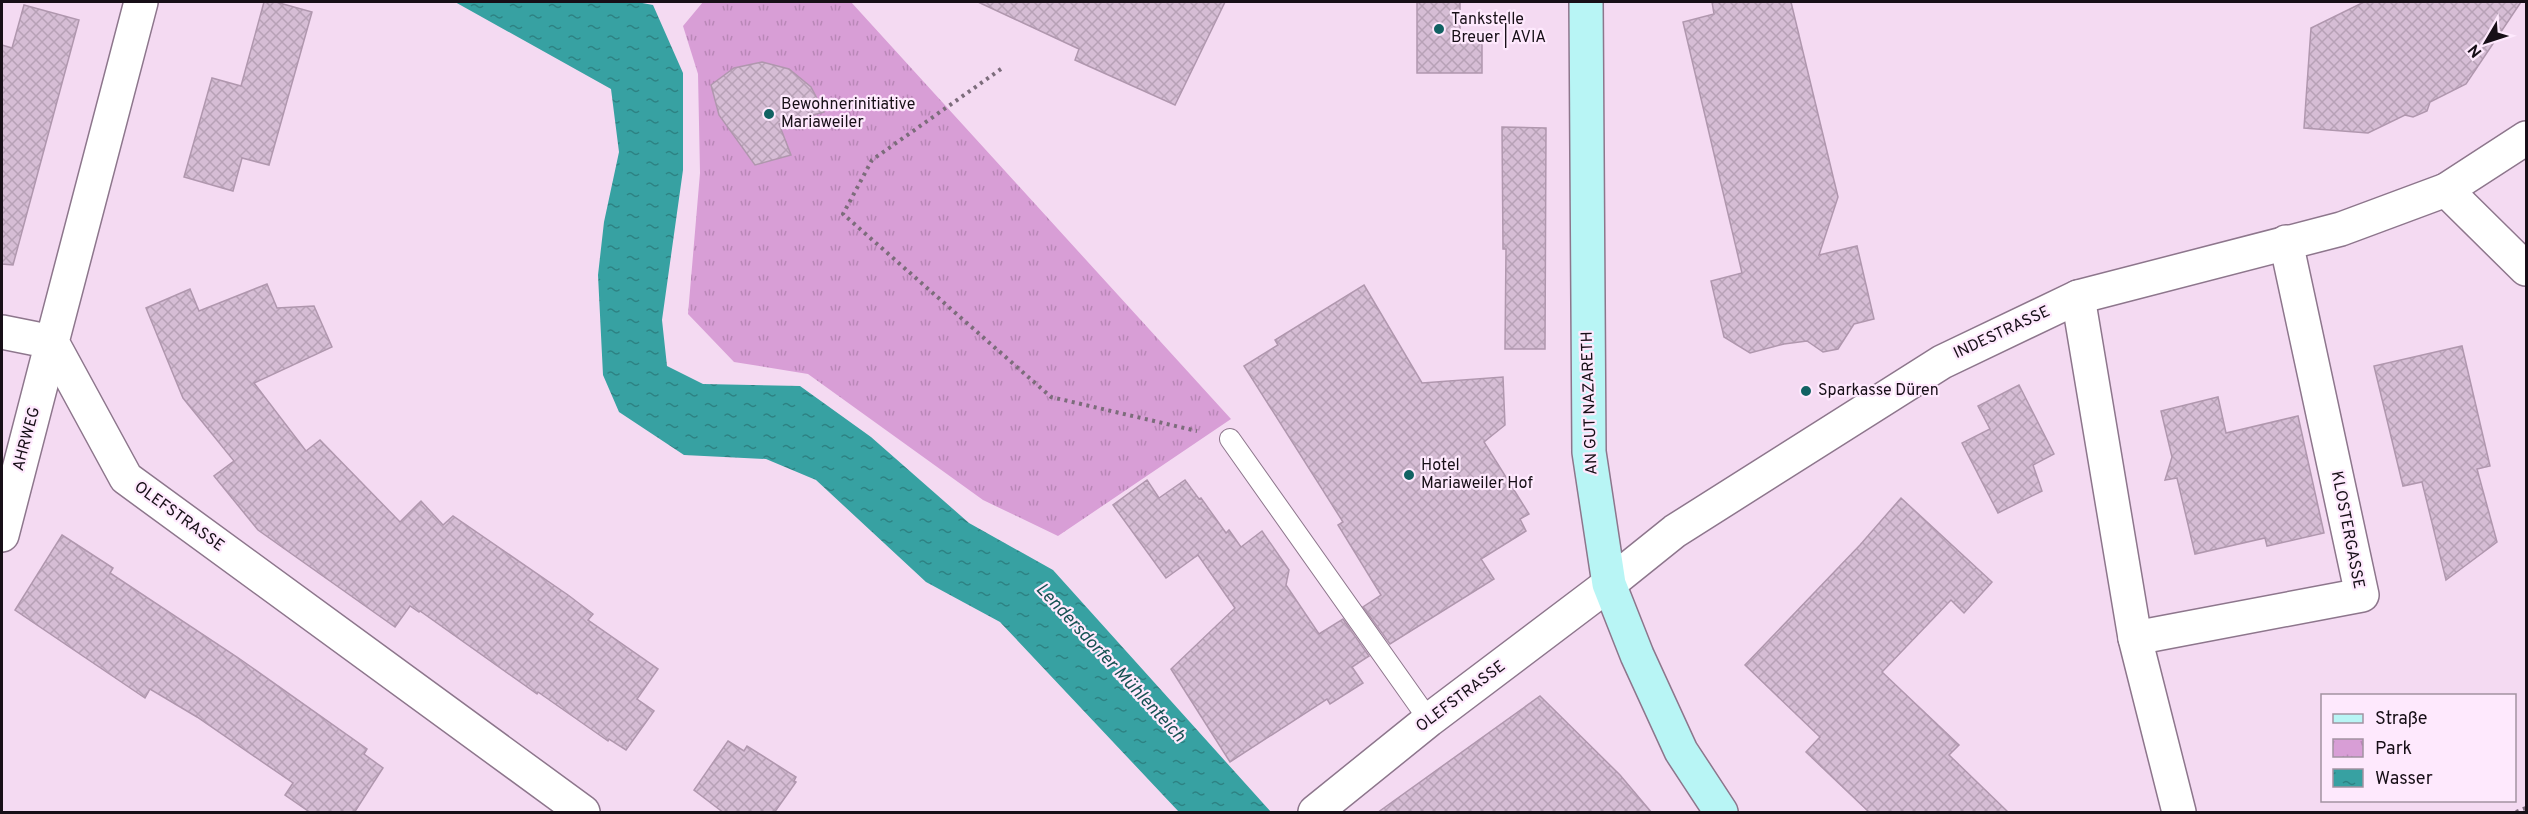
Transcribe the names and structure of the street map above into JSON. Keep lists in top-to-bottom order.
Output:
{
  "streets": {
    "main road": ["AN GUT NAZARETH"],
    "street": [
      "INDESTRASSE",
      "AHRWEG",
      "OLEFSTRASSE",
      "KLOSTERGASSE"
    ]
  },
  "crossings": [
    ["INDESTRASSE", "AN GUT NAZARETH"],
    ["INDESTRASSE", "OLEFSTRASSE"],
    ["INDESTRASSE", "KLOSTERGASSE"],
    ["AN GUT NAZARETH", "OLEFSTRASSE"],
    ["AHRWEG", "OLEFSTRASSE"]
  ],
  "water": ["Lendersdorfer Mühlenteich"],
  "places": [
    "Tankstelle Breuer | AVIA",
    "Bewohnerinitiative Mariaweiler",
    "Sparkasse Düren",
    "Hotel Mariaweiler Hof"
  ],
  "legend": ["Straße", "Park", "Wasser"],
  "north": "bottom left"
}
